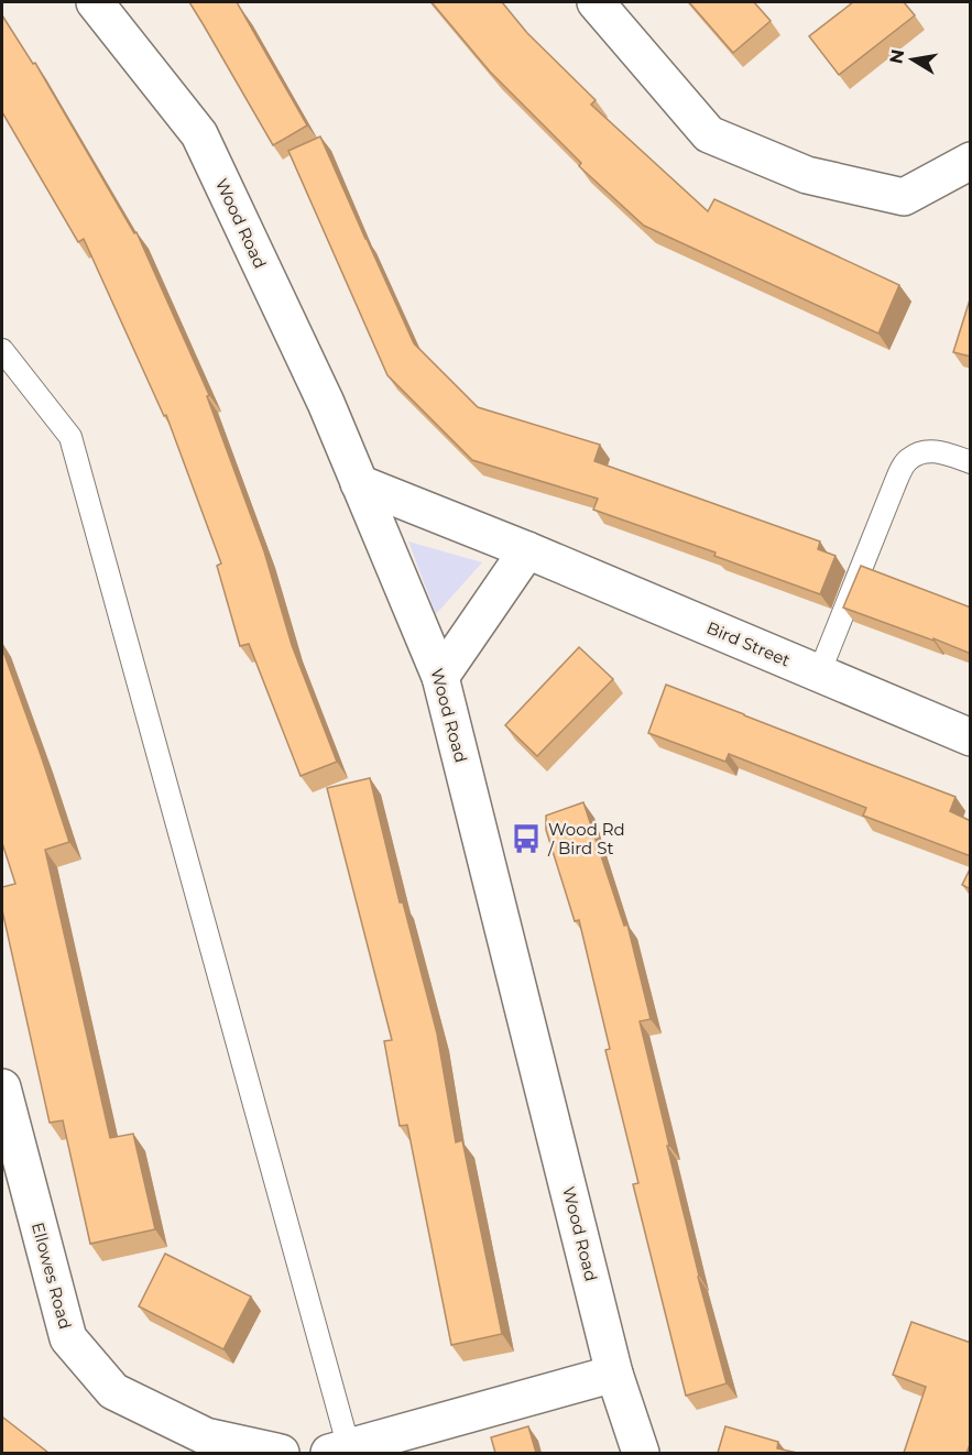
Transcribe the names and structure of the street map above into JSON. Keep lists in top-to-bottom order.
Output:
{
  "streets": {
    "street": ["Wood Road", "Bird Street", "Ellowes Road"]
  },
  "crossings": [
    ["Wood Road", "Bird Street"]
  ],
  "places": {
    "bus stop": ["Wood Rd / Bird St"]
  },
  "north": "left"
}
